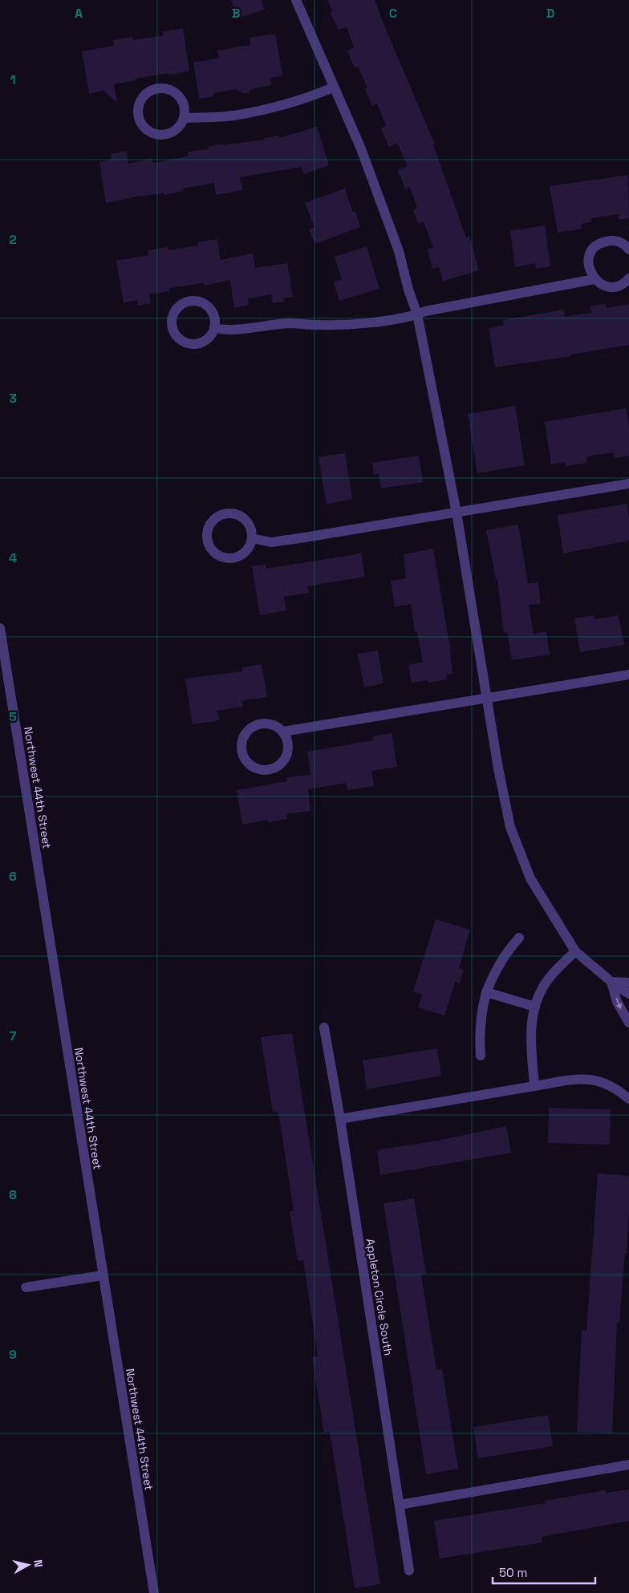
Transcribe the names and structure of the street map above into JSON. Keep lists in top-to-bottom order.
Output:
{
  "streets": {
    "street": ["Northwest 44th Street", "Appleton Circle South"]
  },
  "scale_bar": "50 m",
  "north": "right",
  "grid": {
    "columns": [
      "A",
      "B",
      "C",
      "D"
    ],
    "rows": [
      "1",
      "2",
      "3",
      "4",
      "5",
      "6",
      "7",
      "8",
      "9"
    ]
  }
}
